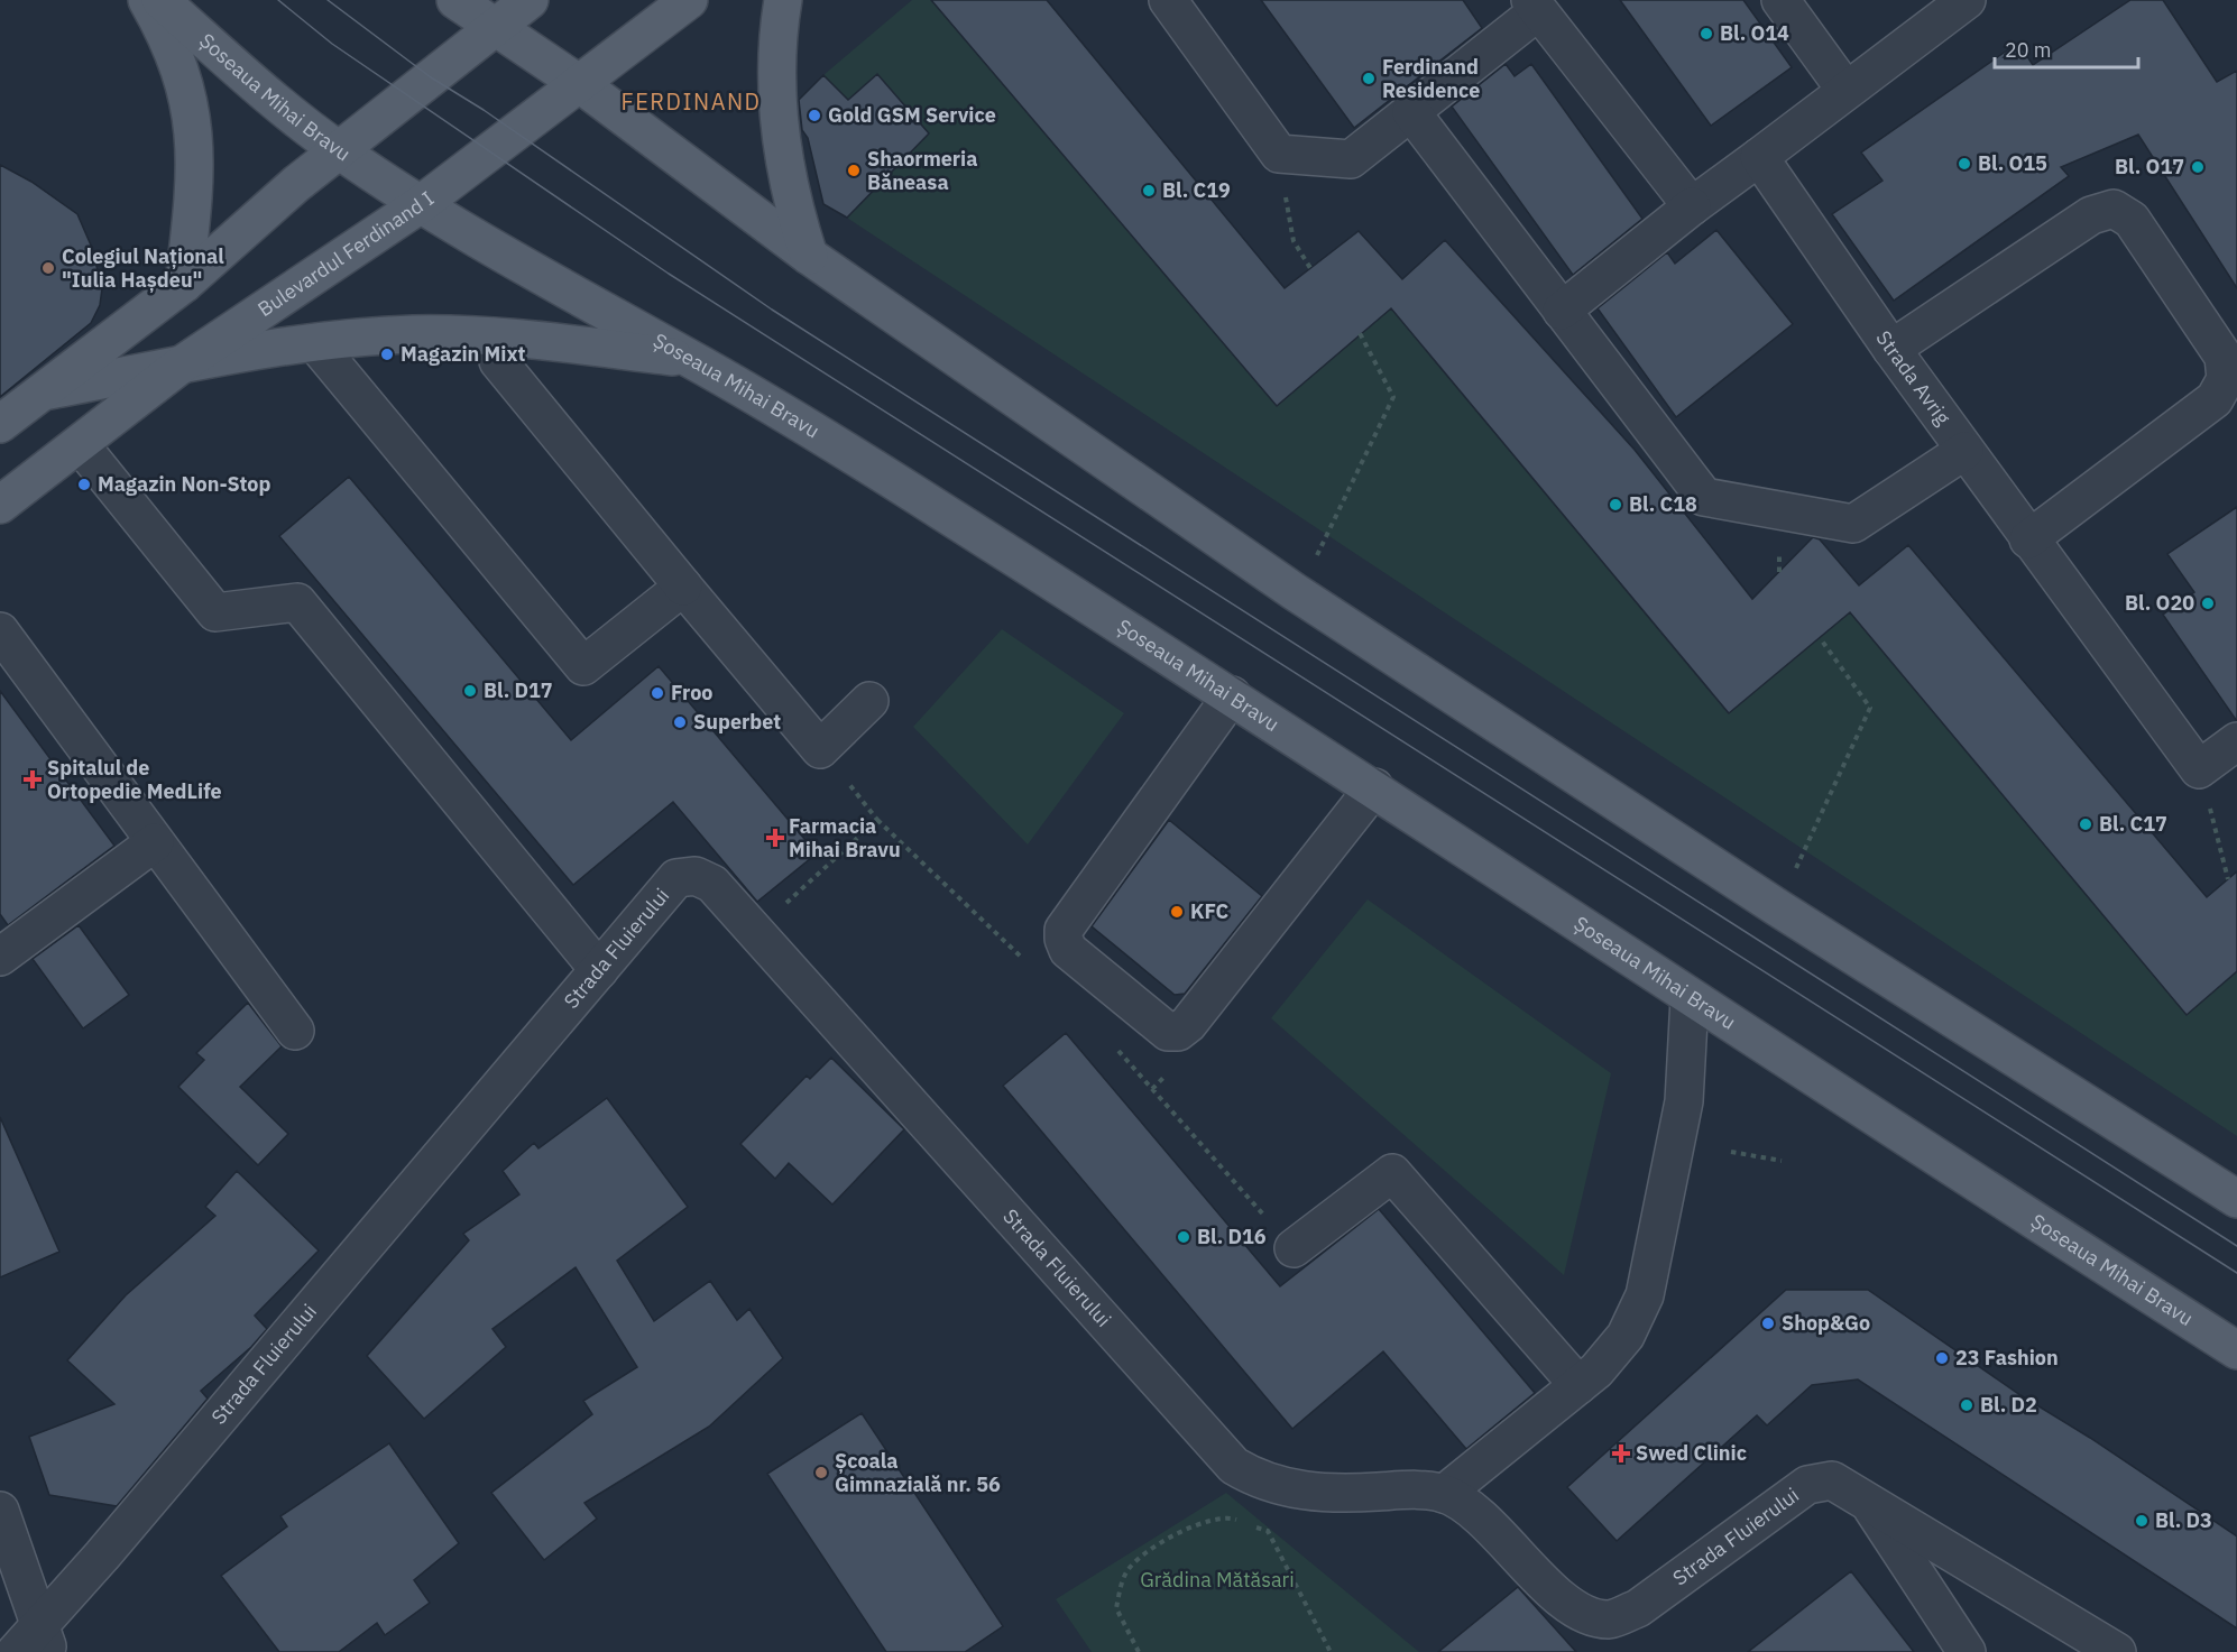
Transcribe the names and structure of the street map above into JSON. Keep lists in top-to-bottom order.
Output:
{
  "streets": {
    "main road": ["Șoseaua Mihai Bravu", "Bulevardul Ferdinand I"],
    "street": ["Strada Avrig", "Strada Fluierului"]
  },
  "crossings": [
    ["Șoseaua Mihai Bravu", "Bulevardul Ferdinand I"]
  ],
  "districts": ["FERDINAND"],
  "parks": ["Grădina Mătăsari"],
  "places": {
    "other": [
      "Bl. O14",
      "Ferdinand Residence",
      "Gold GSM Service",
      "Bl. O15",
      "Bl. O17",
      "Shaormeria Băneasa",
      "Bl. C19",
      "Colegiul Național \"Iulia Hașdeu\"",
      "Magazin Mixt",
      "Magazin Non-Stop",
      "Bl. C18",
      "Bl. O20",
      "Bl. D17",
      "Froo",
      "Superbet",
      "Bl. C17",
      "KFC",
      "Bl. D16",
      "Shop&Go",
      "23 Fashion",
      "Bl. D2",
      "Școala Gimnazială nr. 56",
      "Bl. D3"
    ],
    "health": ["Spitalul de Ortopedie MedLife", "Farmacia Mihai Bravu", "Swed Clinic"]
  },
  "scale_bar": "20 m"
}
